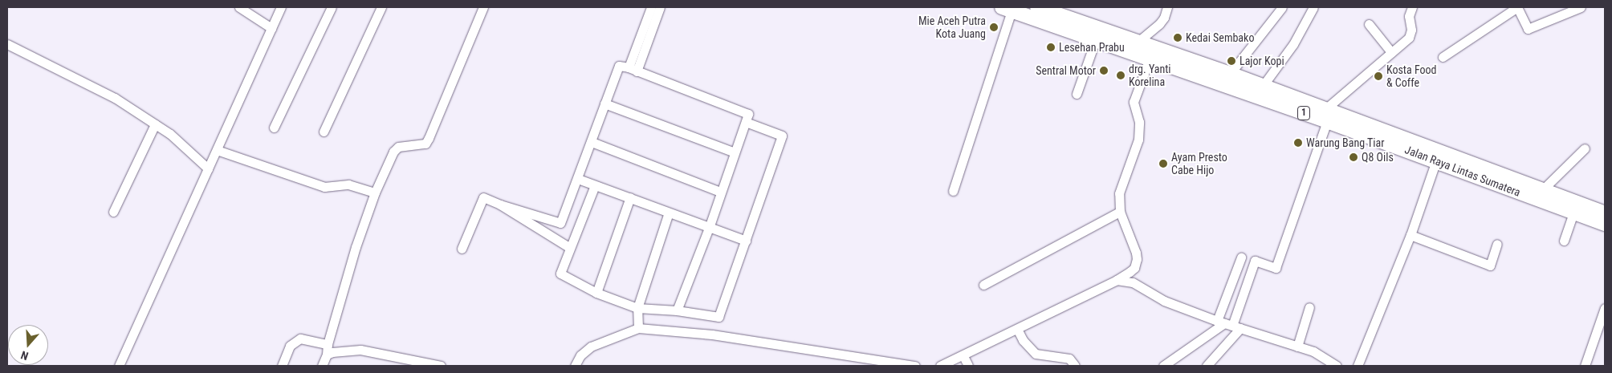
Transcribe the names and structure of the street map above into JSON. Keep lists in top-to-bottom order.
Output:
{
  "streets": {
    "highway": ["1", "Jalan Raya Lintas Sumatera"]
  },
  "places": [
    "Mie Aceh Putra Kota Juang",
    "Kedai Sembako",
    "Lesehan Prabu",
    "Lajor Kopi",
    "Sentral Motor",
    "drg. Yanti Korelina",
    "Kosta Food & Coffe",
    "Warung Bang Tiar",
    "Q8 Oils",
    "Ayam Presto Cabe Hijo"
  ],
  "north": "bottom"
}
